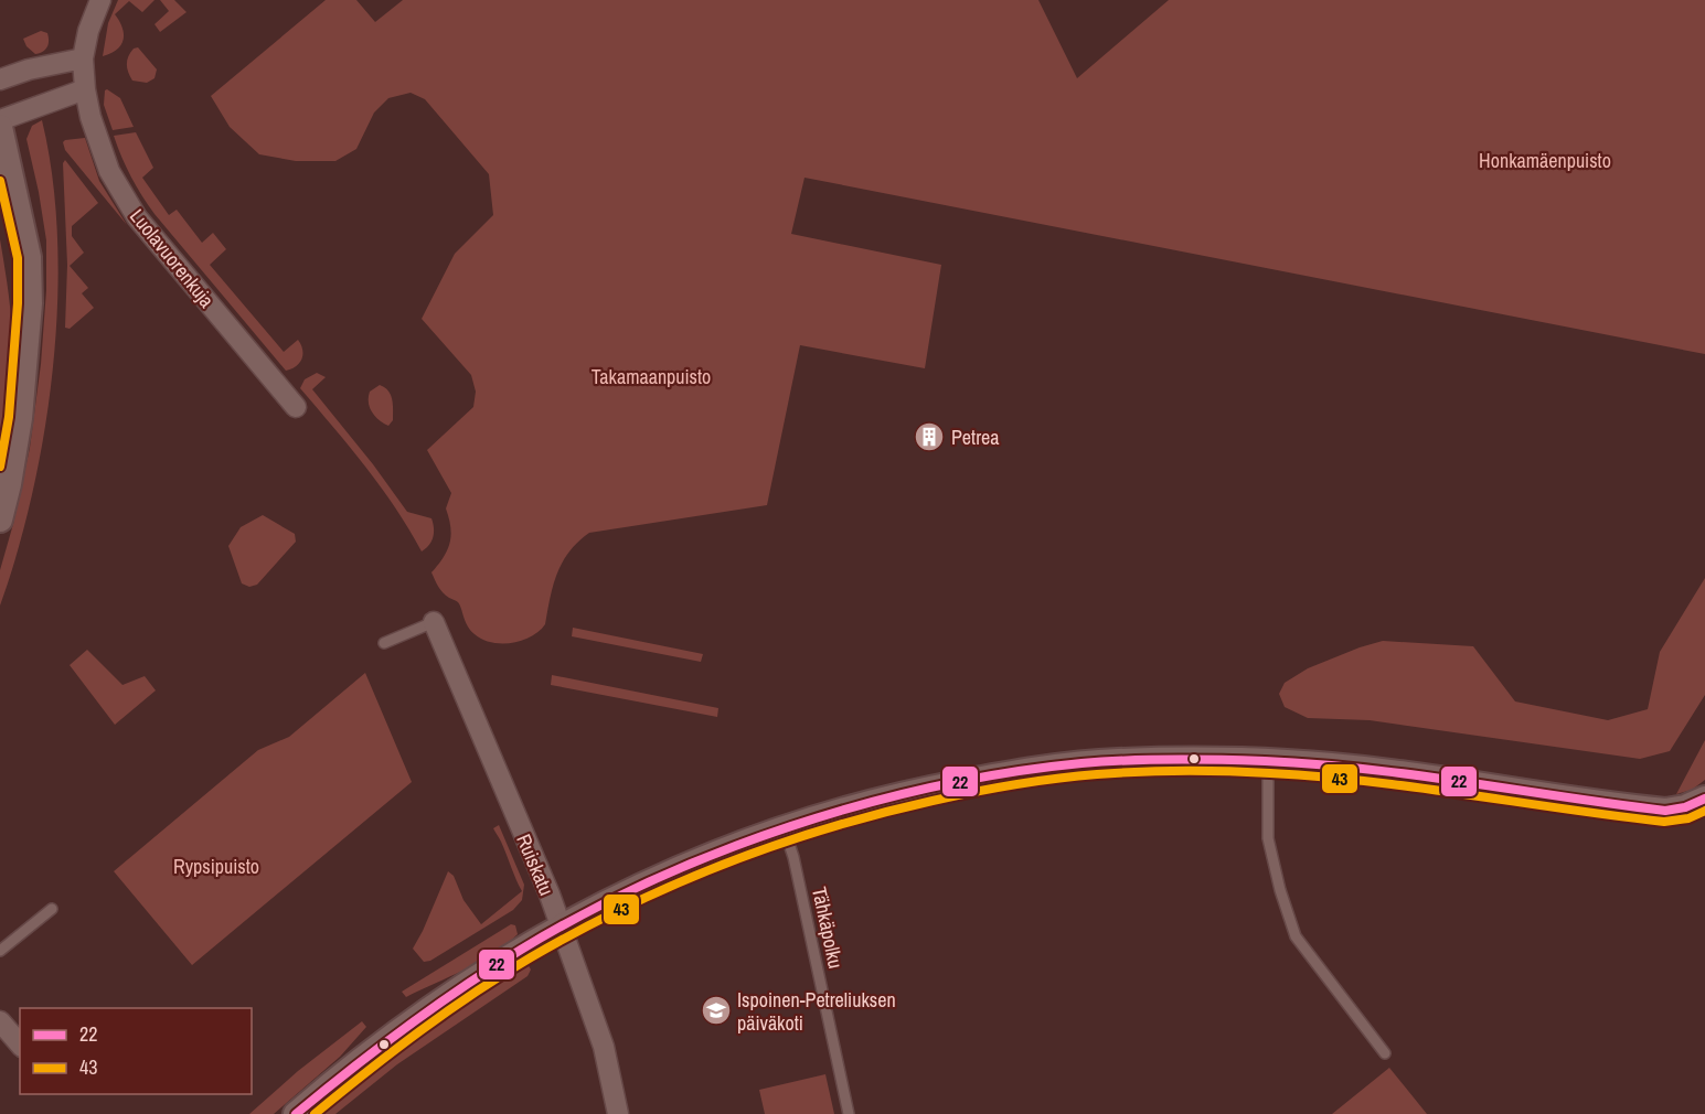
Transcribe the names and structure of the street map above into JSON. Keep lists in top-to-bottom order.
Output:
{
  "streets": {
    "street": ["Luolavuorenkuja", "Ruiskatu"],
    "lane": ["Tähkäpolku"]
  },
  "parks": ["Honkamäenpuisto", "Takamaanpuisto", "Rypsipuisto"],
  "places": {
    "building": ["Petrea"],
    "school or university": ["Ispoinen-Petreliuksen päiväkoti"]
  },
  "lines": ["transit line 43", "transit line 22"],
  "legend": ["22", "43"]
}
